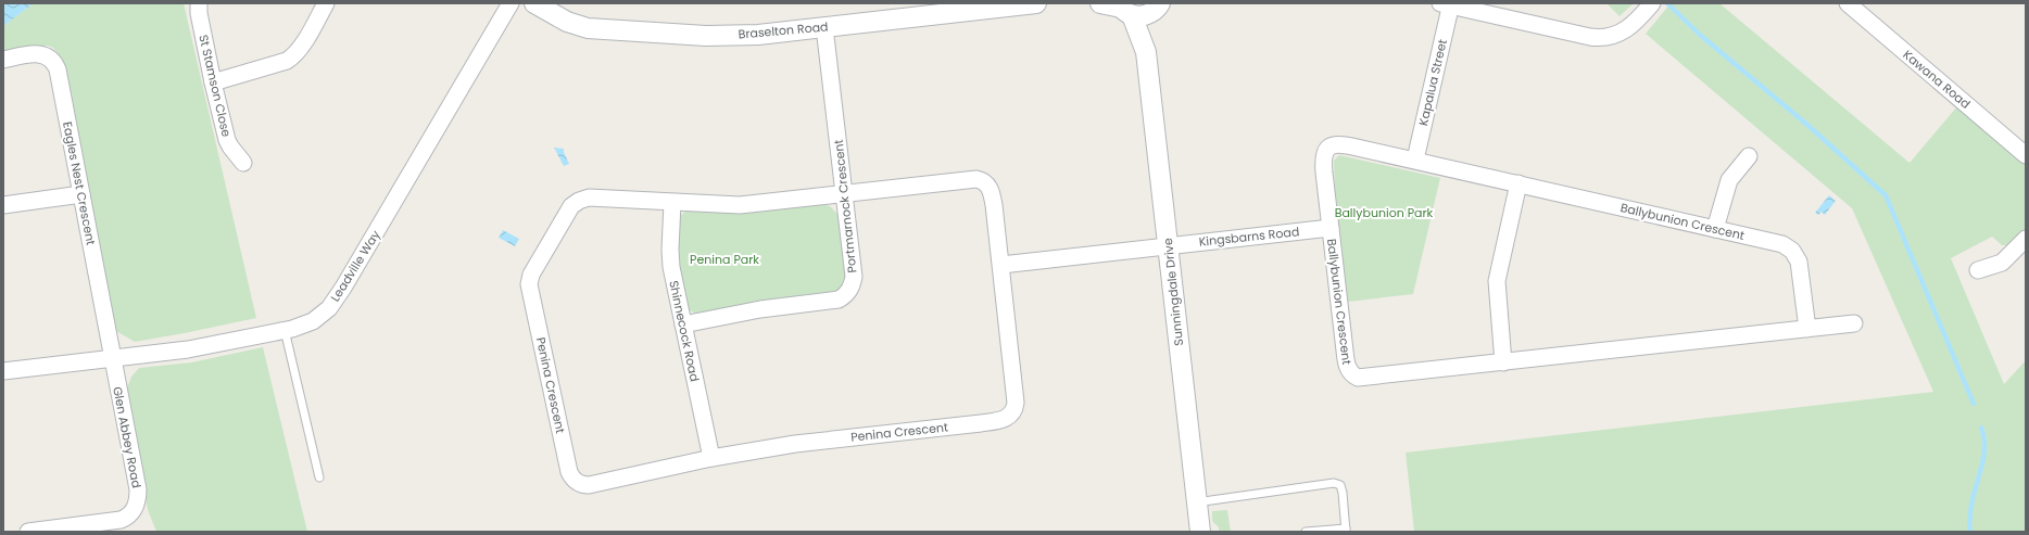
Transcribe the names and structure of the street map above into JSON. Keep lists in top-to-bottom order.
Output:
{
  "streets": {
    "street": [
      "Braselton Road",
      "Kawana Road",
      "Kapalua Street",
      "St Stamson Close",
      "Eagles Nest Crescent",
      "Portmarnock Crescent",
      "Ballybunion Crescent",
      "Kingsbarns Road",
      "Leadville Way",
      "Sunningdale Drive",
      "Shinnecock Road",
      "Penina Crescent",
      "Glen Abbey Road"
    ]
  },
  "crossings": [
    ["Braselton Road", "Portmarnock Crescent"],
    ["Kapalua Street", "Ballybunion Crescent"],
    ["Eagles Nest Crescent", "Leadville Way"],
    ["Eagles Nest Crescent", "Glen Abbey Road"],
    ["Portmarnock Crescent", "Shinnecock Road"],
    ["Portmarnock Crescent", "Penina Crescent"],
    ["Ballybunion Crescent", "Kingsbarns Road"],
    ["Kingsbarns Road", "Sunningdale Drive"],
    ["Leadville Way", "Glen Abbey Road"],
    ["Shinnecock Road", "Penina Crescent"]
  ],
  "parks": ["Ballybunion Park", "Penina Park"]
}
